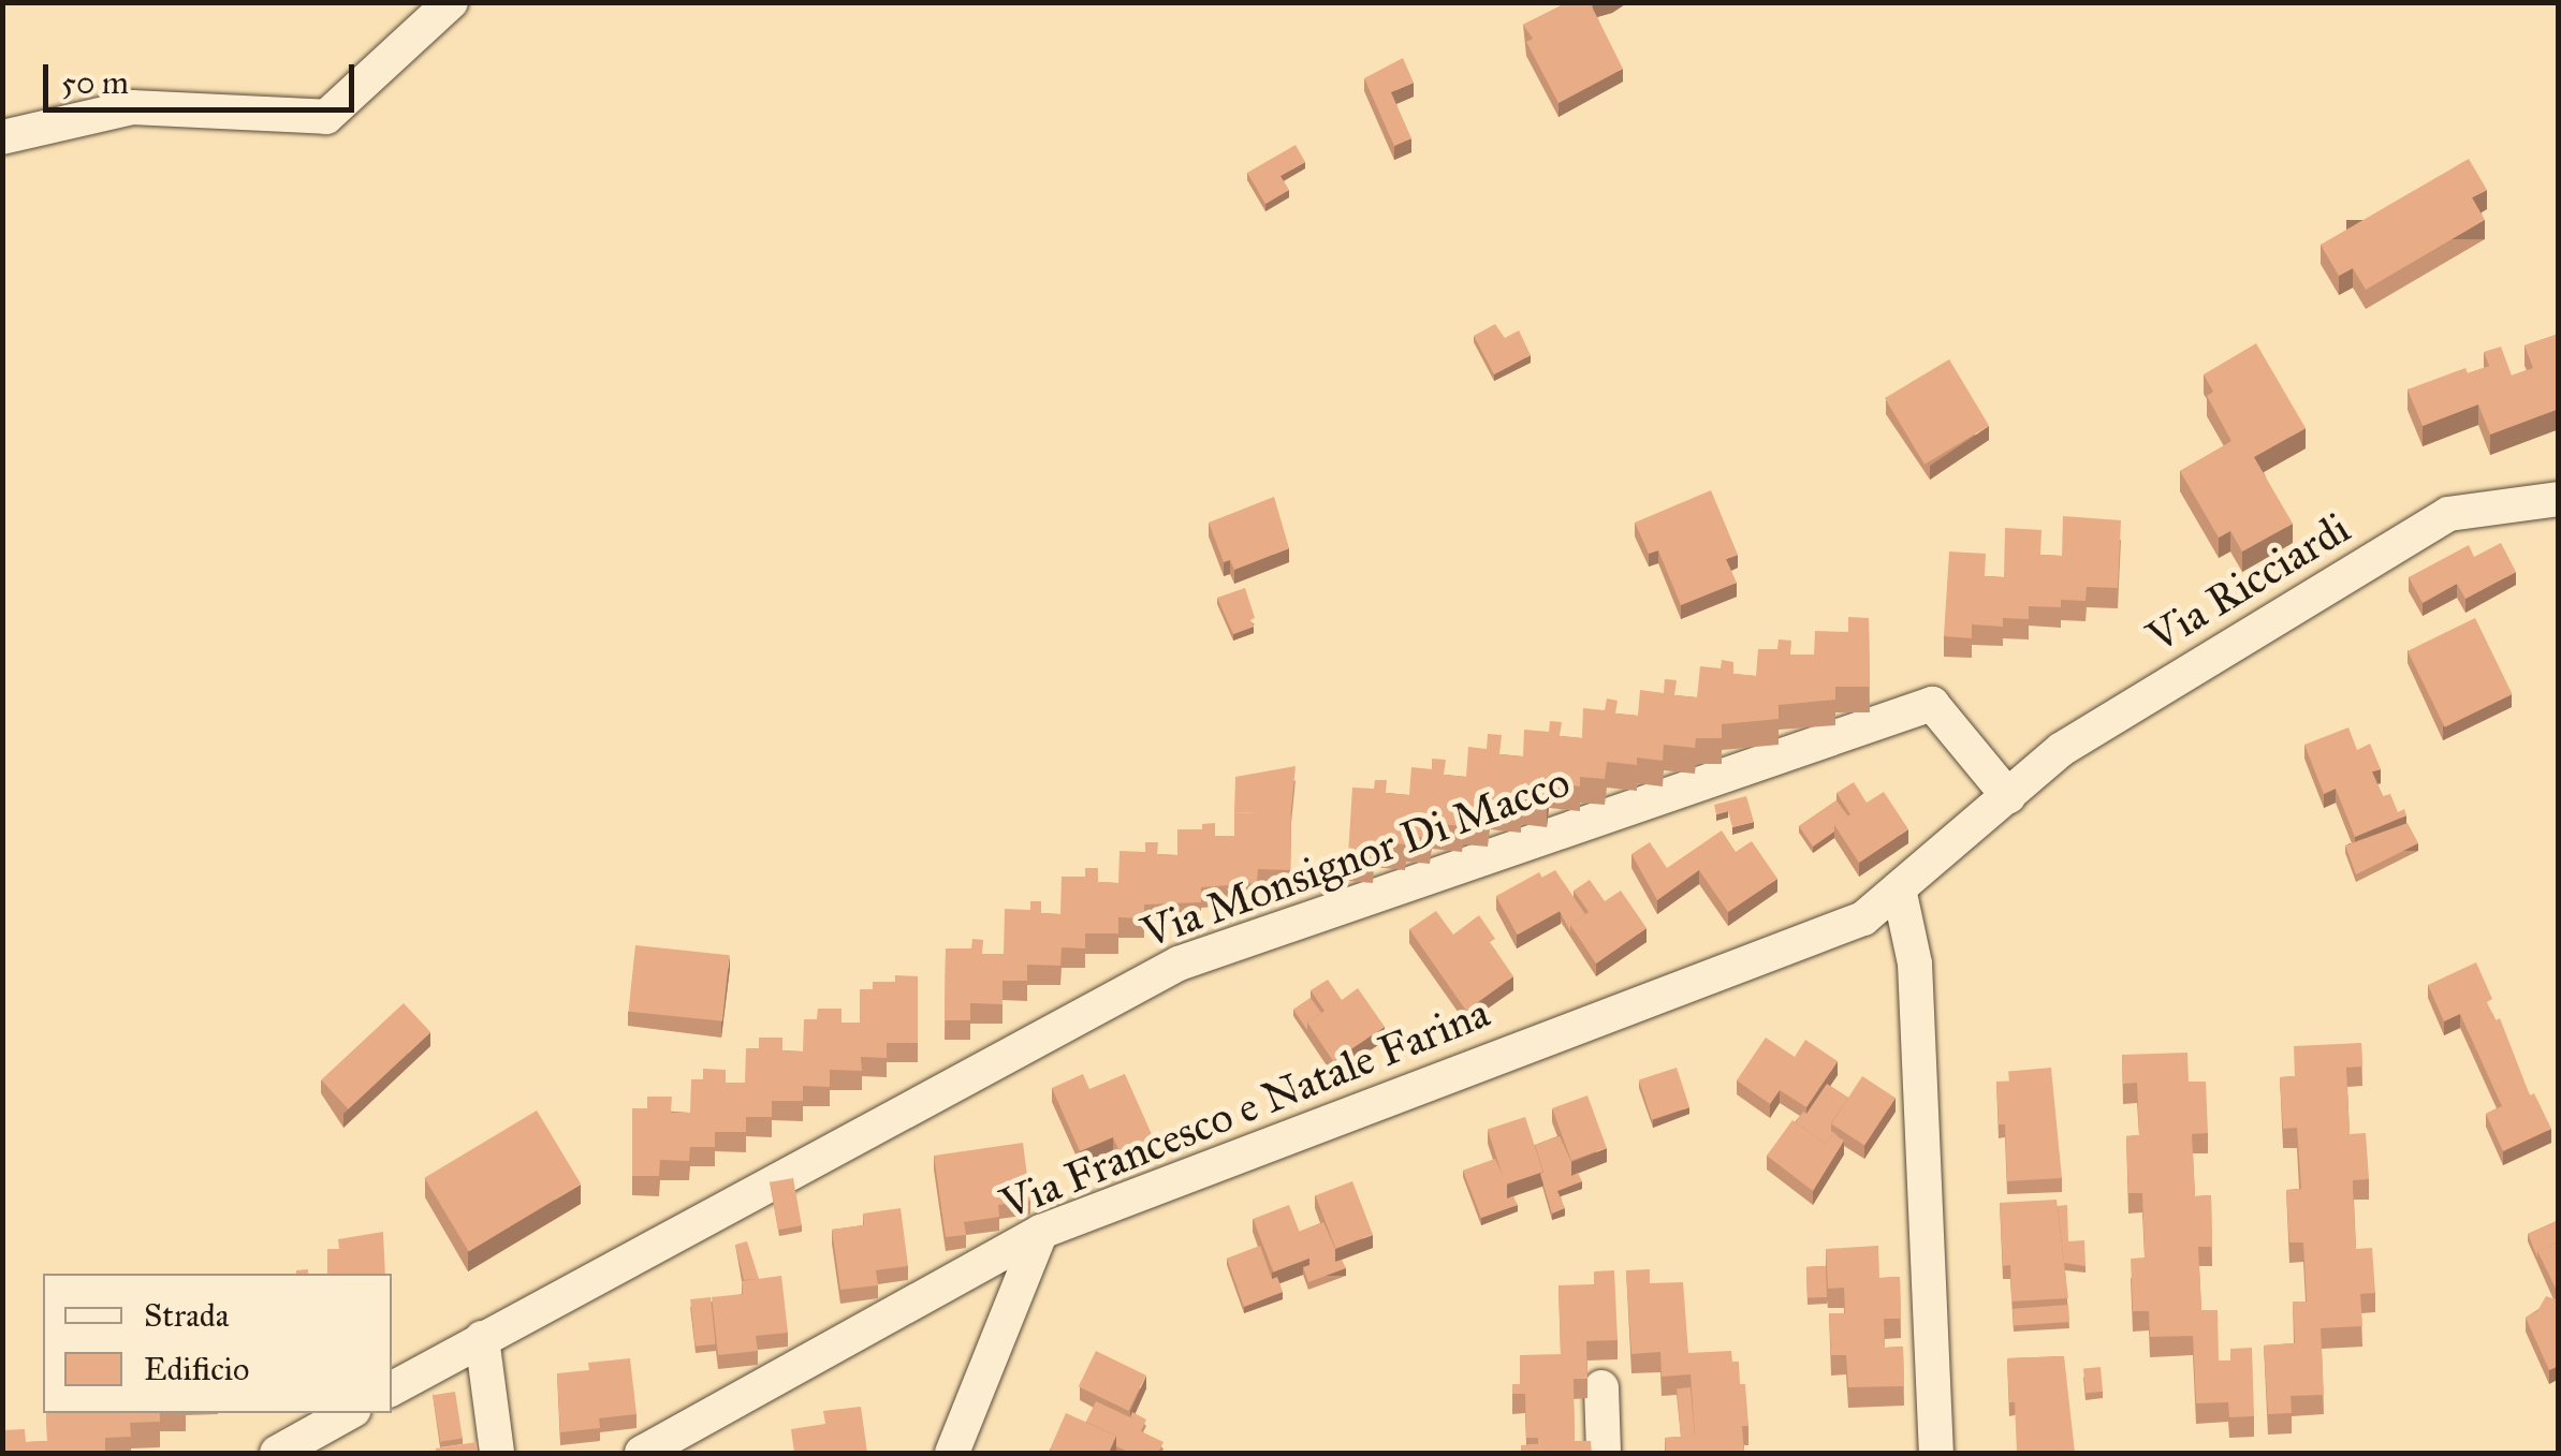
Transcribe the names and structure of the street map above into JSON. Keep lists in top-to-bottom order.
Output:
{
  "streets": {
    "street": ["Via Ricciardi", "Via Monsignor Di Macco", "Via Francesco e Natale Farina"]
  },
  "crossings": [
    ["Via Ricciardi", "Via Monsignor Di Macco"],
    ["Via Ricciardi", "Via Francesco e Natale Farina"],
    ["Via Monsignor Di Macco", "Via Francesco e Natale Farina"]
  ],
  "legend": ["Strada", "Edificio"],
  "scale_bar": "50 m"
}
